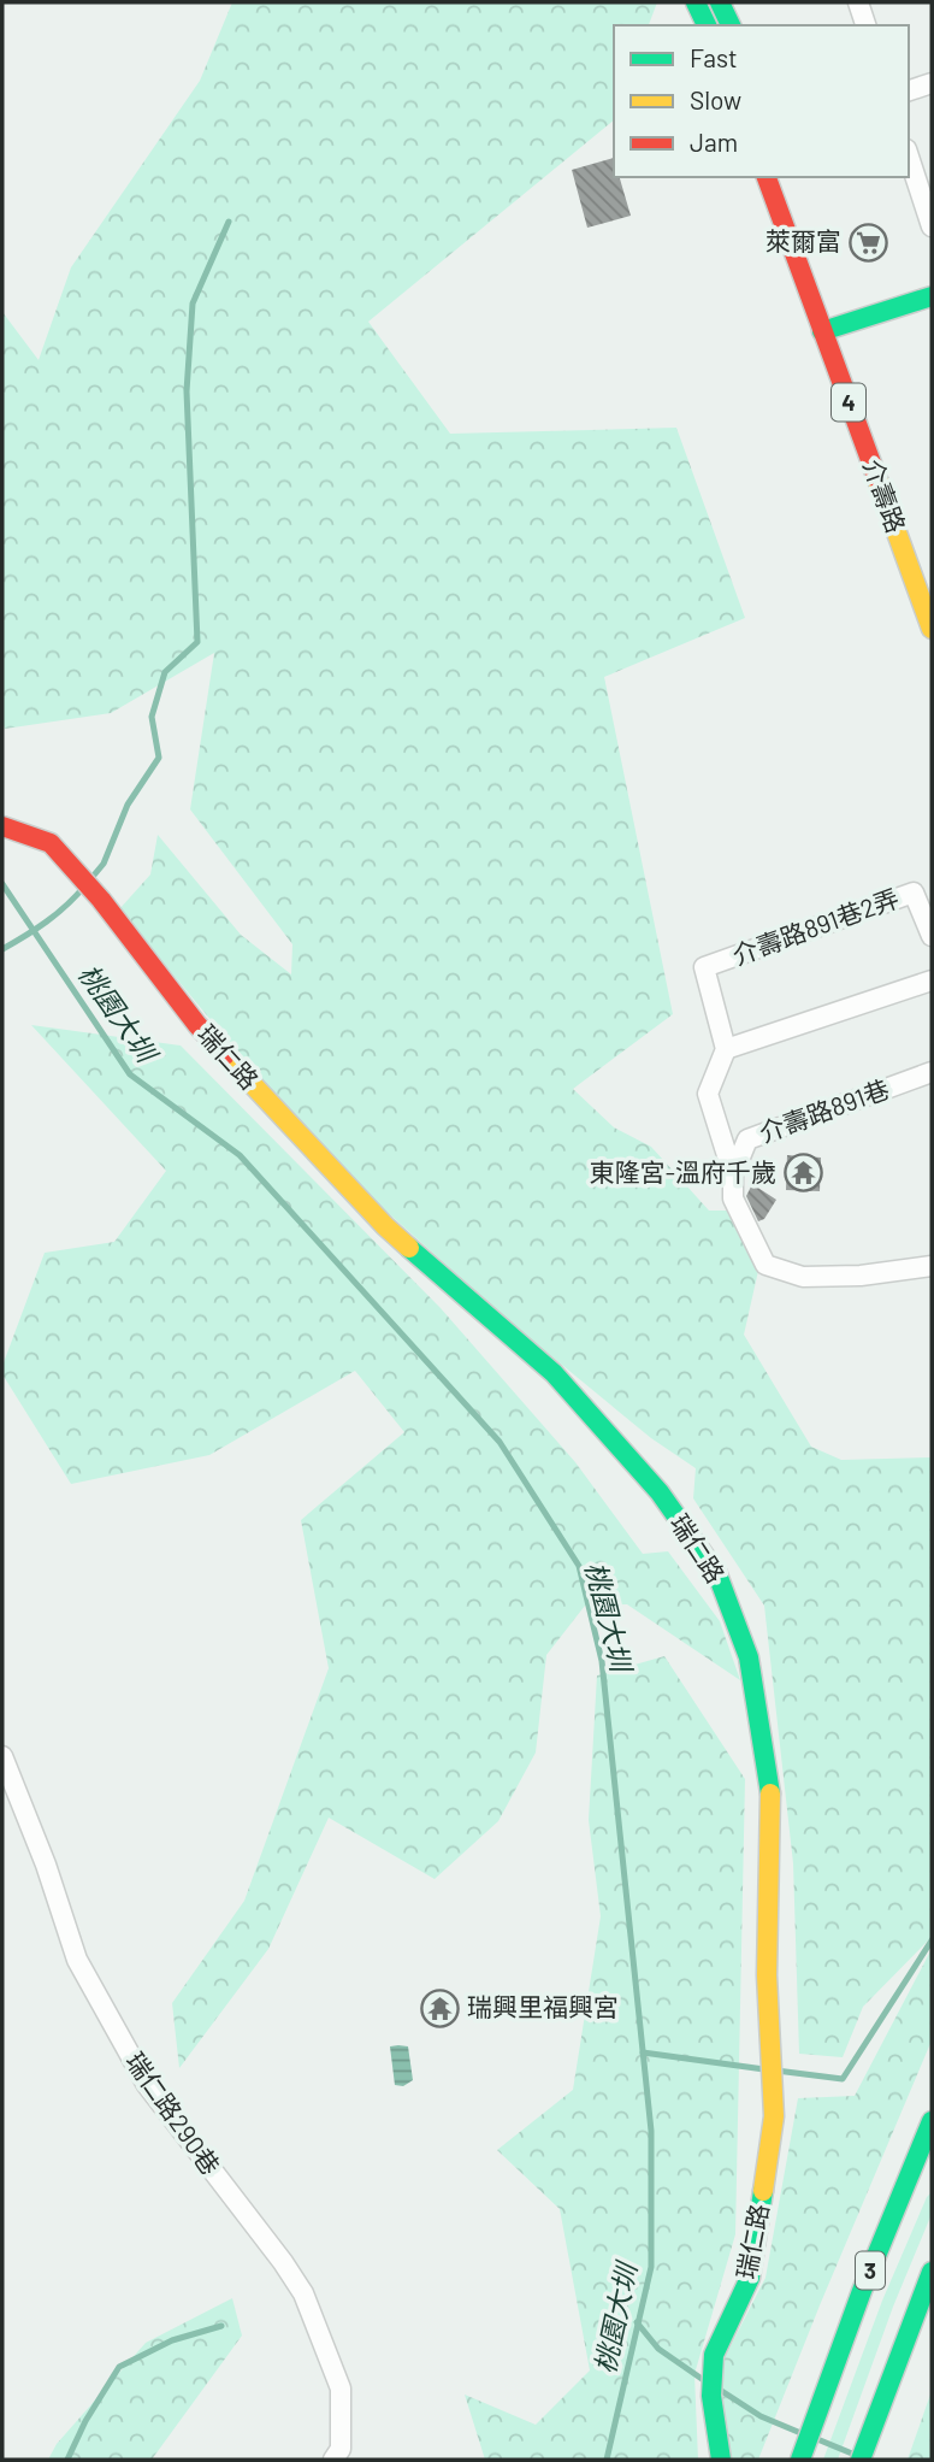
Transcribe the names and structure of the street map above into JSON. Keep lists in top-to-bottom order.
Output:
{
  "streets": {
    "main road": [
      "4",
      "介壽路",
      "瑞仁路",
      "3"
    ],
    "street": ["介壽路891巷2弄", "介壽路891巷", "瑞仁路290巷"]
  },
  "water": ["桃園大圳"],
  "places": {
    "supermarket": ["萊爾富"],
    "temple": ["東隆宮-溫府千歲", "瑞興里福興宮"]
  },
  "legend": ["Fast", "Slow", "Jam"]
}
